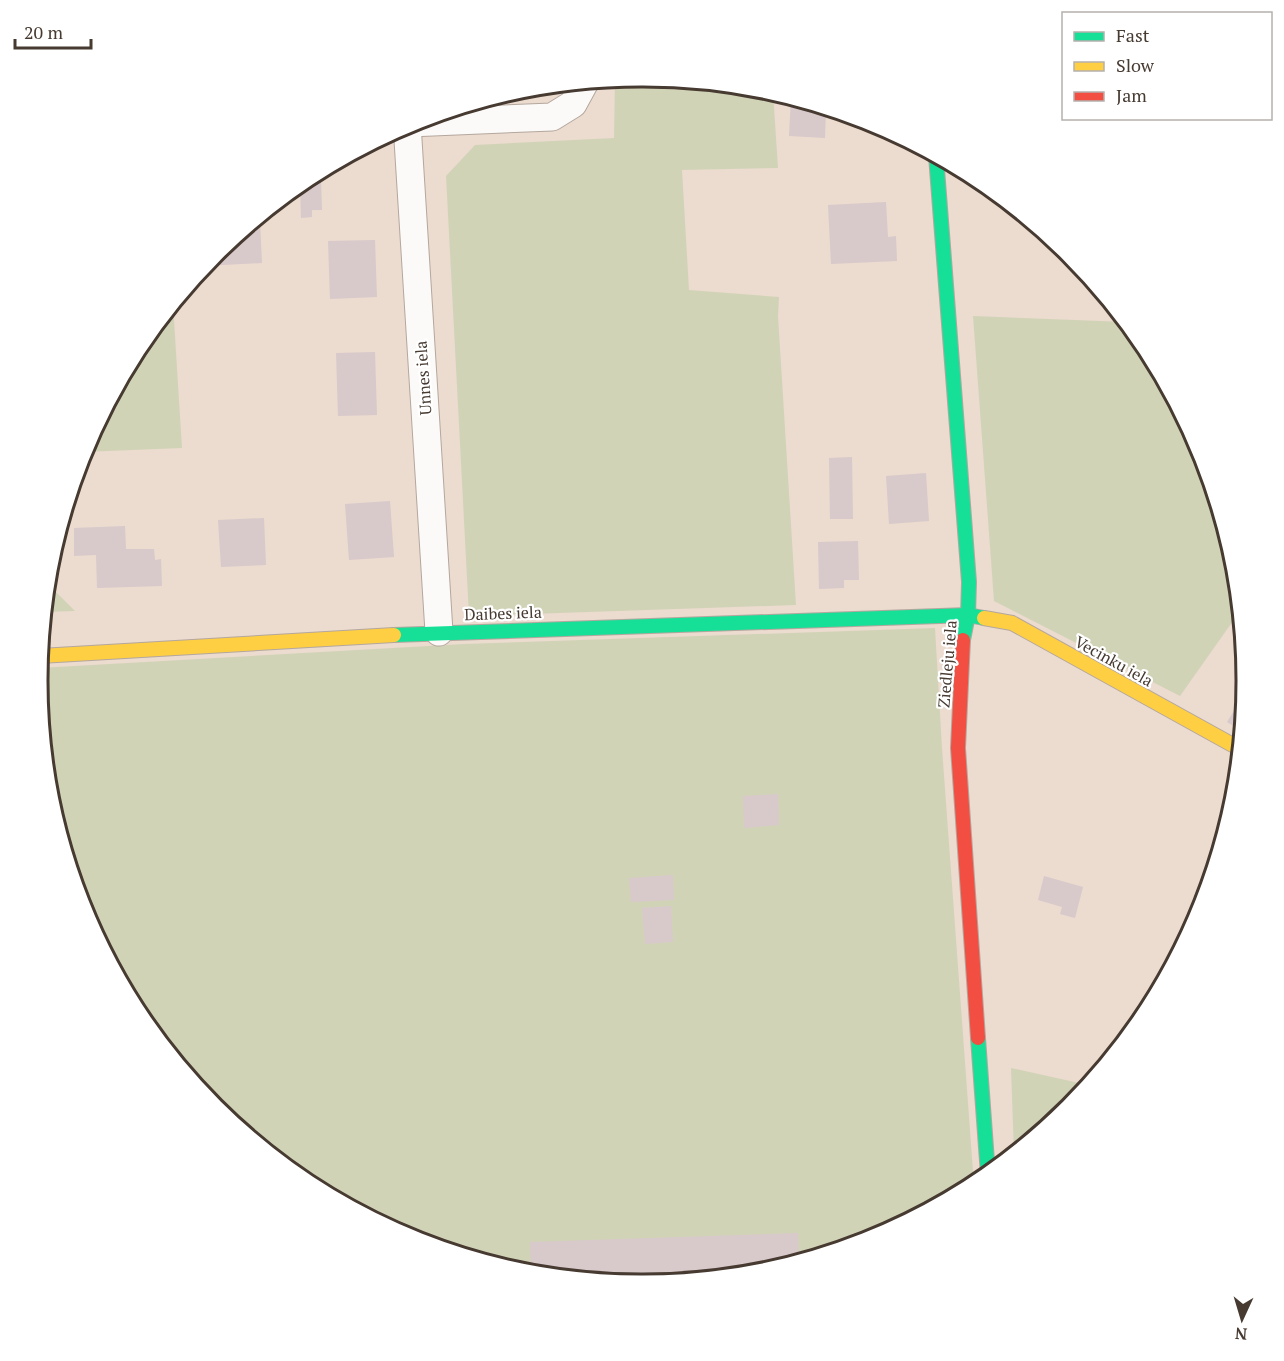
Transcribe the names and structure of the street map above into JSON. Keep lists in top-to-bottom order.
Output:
{
  "streets": {
    "street": [
      "Unnes iela",
      "Daibes iela",
      "Vecinku iela",
      "Ziedleju iela"
    ]
  },
  "crossings": [
    ["Unnes iela", "Daibes iela"],
    ["Daibes iela", "Vecinku iela"],
    ["Daibes iela", "Ziedleju iela"],
    ["Vecinku iela", "Ziedleju iela"]
  ],
  "legend": ["Fast", "Slow", "Jam"],
  "scale_bar": "20 m",
  "north": "bottom"
}
